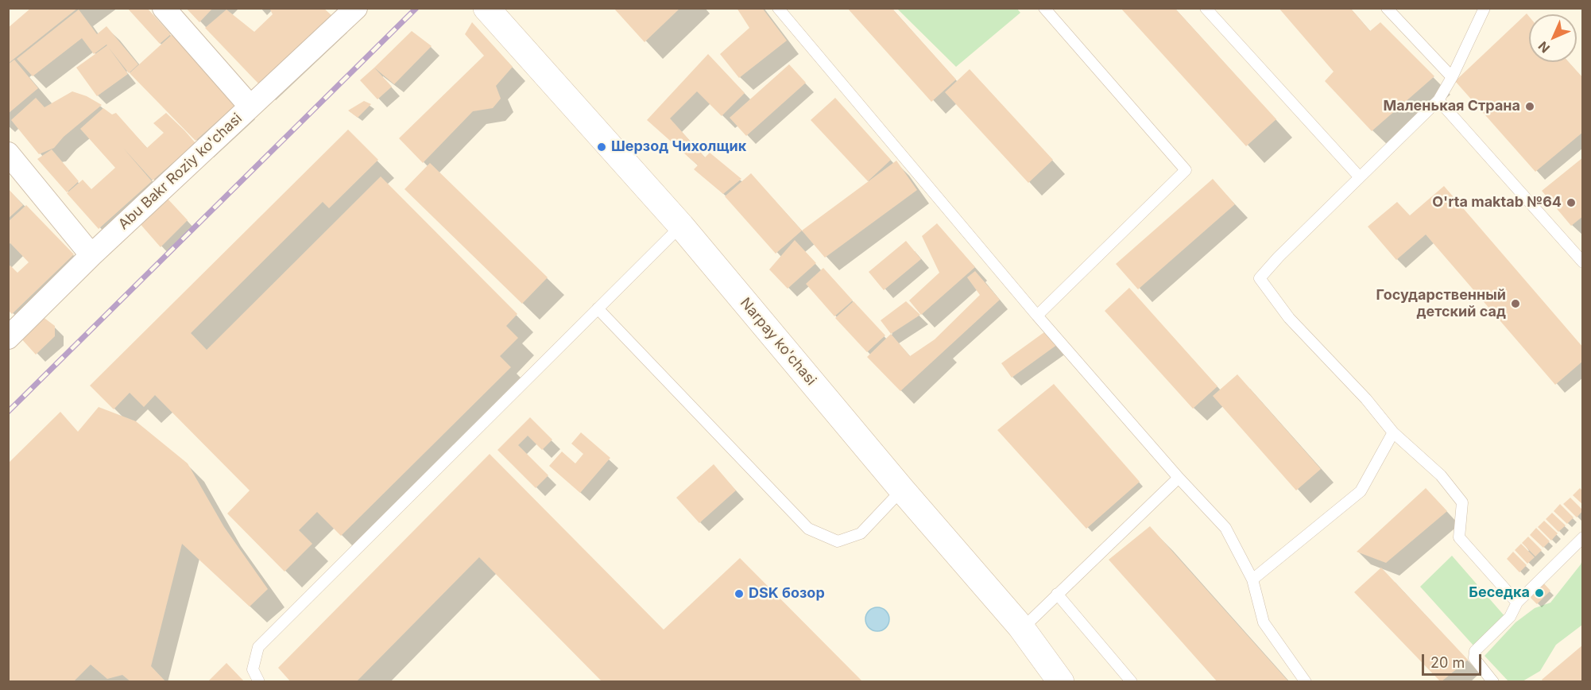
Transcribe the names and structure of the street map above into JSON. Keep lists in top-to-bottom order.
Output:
{
  "streets": {
    "main road": ["Narpay ko'chasi"],
    "street": ["Abu Bakr Roziy ko'chasi"]
  },
  "places": [
    "Маленькая Страна",
    "Шерзод Чихолщик",
    "O'rta maktab №64",
    "Государственный детский сад",
    "Беседка",
    "DSK бозор"
  ],
  "scale_bar": "20 m",
  "north": "bottom left"
}
